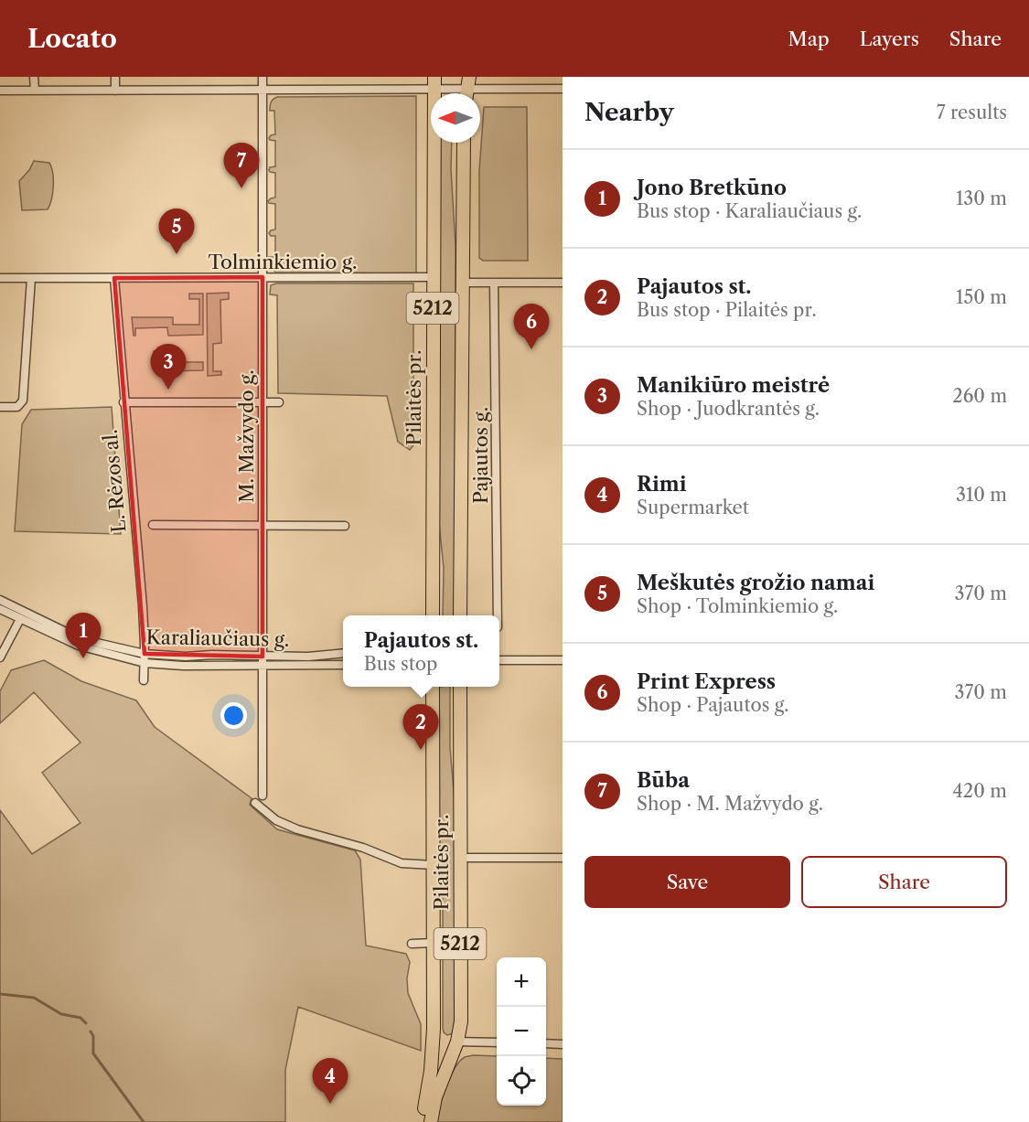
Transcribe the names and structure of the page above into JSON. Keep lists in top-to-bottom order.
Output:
{
  "streets": {
    "main road": ["5212", "Pilaitės pr."],
    "street": [
      "Tolminkiemio g.",
      "M. Mažvydo g.",
      "Pajautos g.",
      "L. Rėzos al.",
      "Karaliaučiaus g."
    ]
  },
  "crossings": [
    ["Tolminkiemio g.", "Pilaitės pr."],
    ["Tolminkiemio g.", "M. Mažvydo g."],
    ["Tolminkiemio g.", "L. Rėzos al."],
    ["M. Mažvydo g.", "Karaliaučiaus g."],
    ["L. Rėzos al.", "Karaliaučiaus g."]
  ],
  "north": "left",
  "page": {
    "header": "Locato",
    "nav": ["Map", "Layers", "Share"],
    "heading": ["Nearby", "7 results"],
    "pins": [
      "7",
      "5",
      "6",
      "3",
      "1",
      "2",
      "4"
    ],
    "list": [
      {
        "mark": "1",
        "name": "Jono Bretkūno",
        "note": "Bus stop · Karaliaučiaus g.",
        "value": "130 m"
      },
      {
        "mark": "2",
        "name": "Pajautos st.",
        "note": "Bus stop · Pilaitės pr.",
        "value": "150 m"
      },
      {
        "mark": "3",
        "name": "Manikiūro meistrė",
        "note": "Shop · Juodkrantės g.",
        "value": "260 m"
      },
      {
        "mark": "4",
        "name": "Rimi",
        "note": "Supermarket",
        "value": "310 m"
      },
      {
        "mark": "5",
        "name": "Meškutės grožio namai",
        "note": "Shop · Tolminkiemio g.",
        "value": "370 m"
      },
      {
        "mark": "6",
        "name": "Print Express",
        "note": "Shop · Pajautos g.",
        "value": "370 m"
      },
      {
        "mark": "7",
        "name": "Būba",
        "note": "Shop · M. Mažvydo g.",
        "value": "420 m"
      }
    ],
    "popup": ["Pajautos st.", "Bus stop"],
    "buttons": ["Save", "Share"],
    "map_buttons": ["+", "−"]
  }
}
